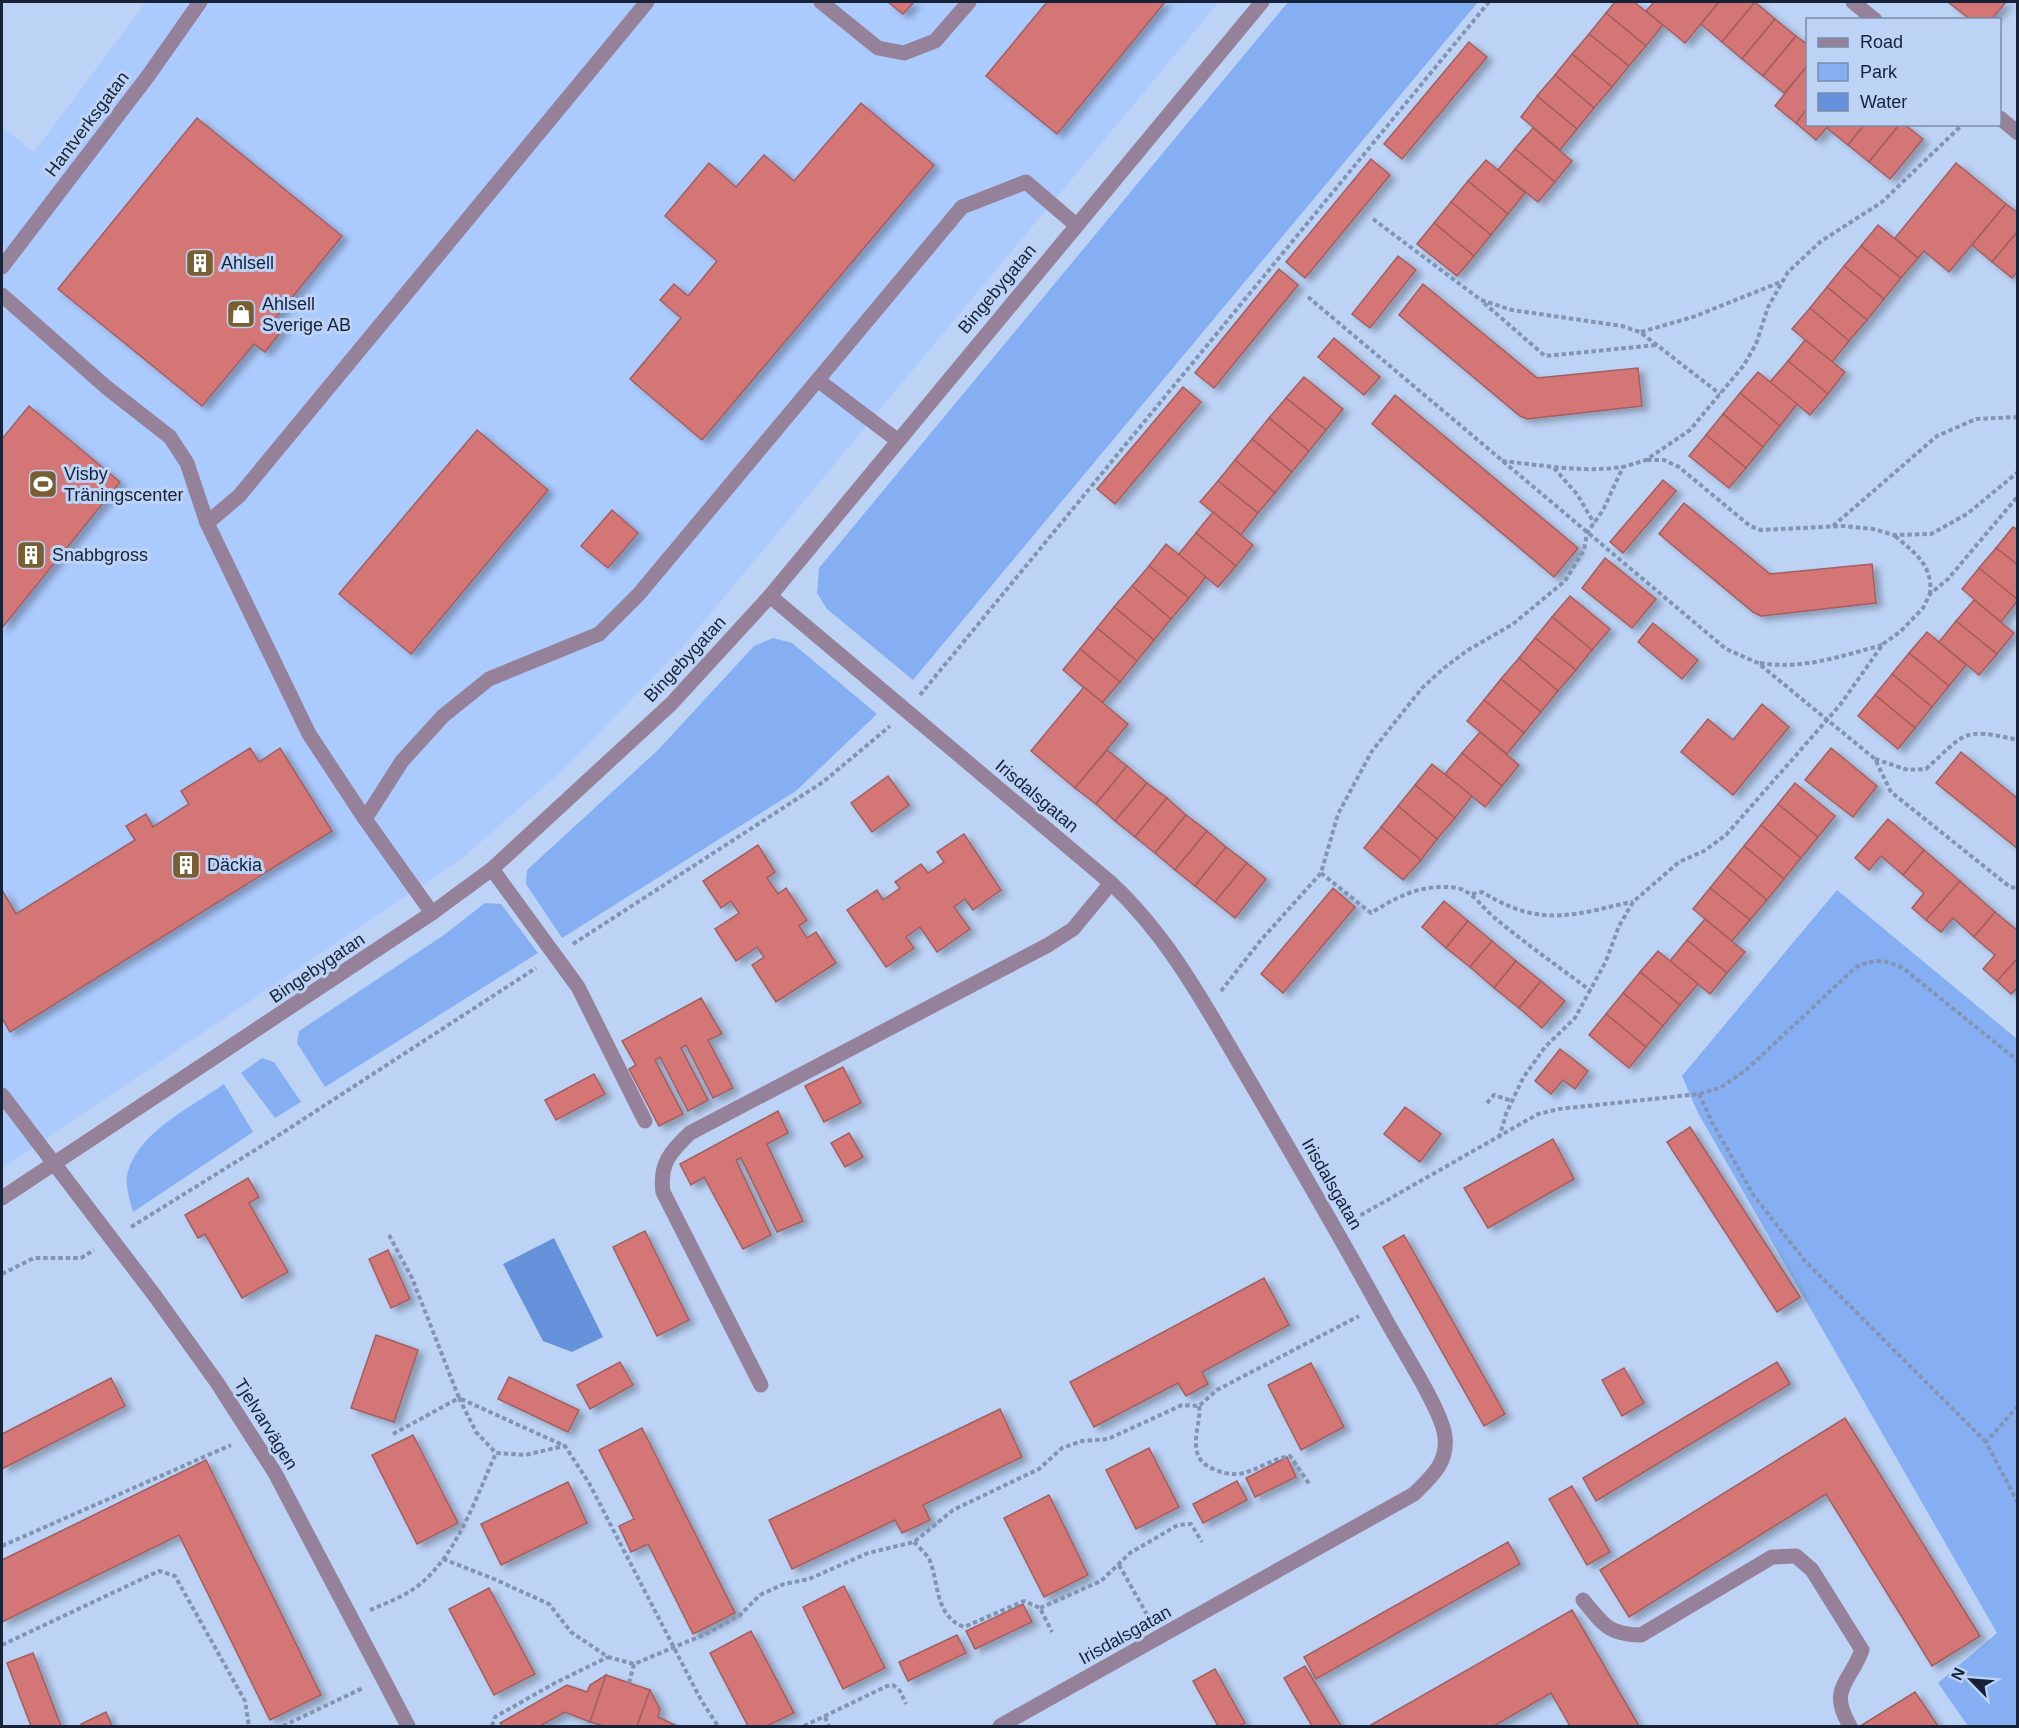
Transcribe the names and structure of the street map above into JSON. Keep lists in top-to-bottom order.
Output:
{
  "streets": {
    "street": [
      "Hantverksgatan",
      "Bingebygatan",
      "Irisdalsgatan",
      "Tjelvarvägen"
    ]
  },
  "crossings": [
    ["Bingebygatan", "Irisdalsgatan"],
    ["Bingebygatan", "Tjelvarvägen"]
  ],
  "places": {
    "building": ["Ahlsell", "Snabbgross", "Däckia"],
    "shop": ["Ahlsell Sverige AB"],
    "sports": ["Visby Träningscenter"]
  },
  "legend": ["Road", "Park", "Water"],
  "north": "top left"
}
